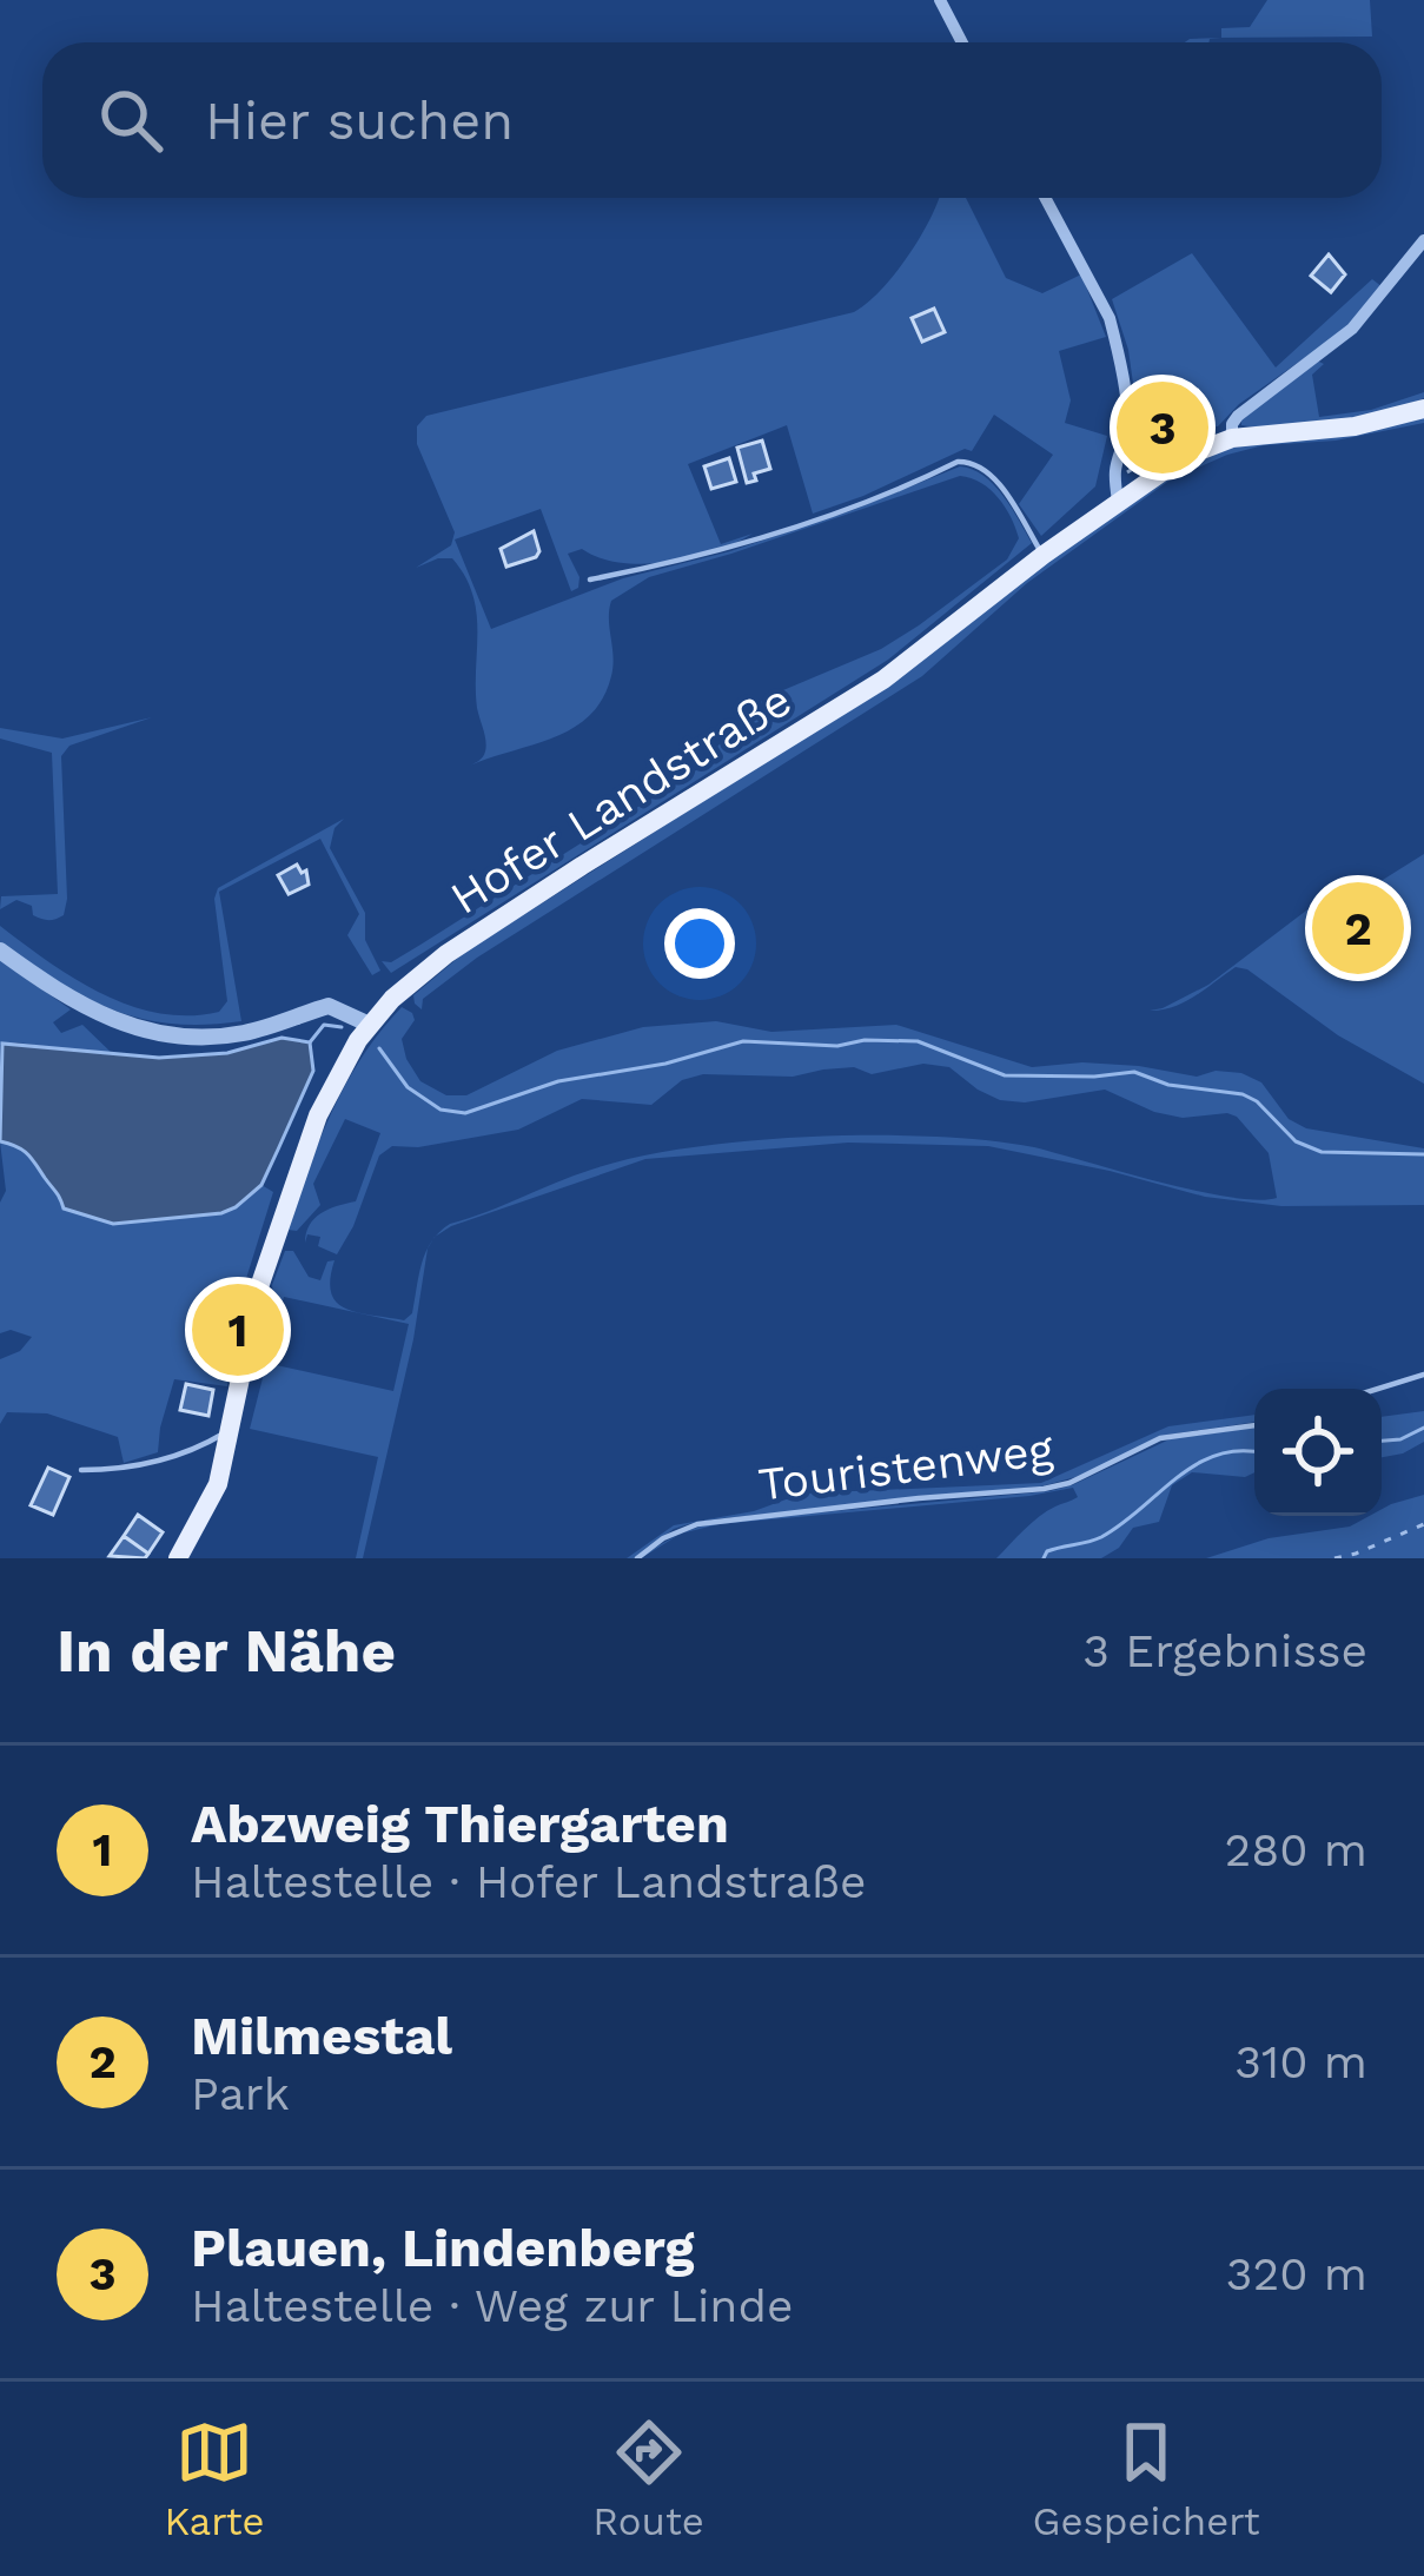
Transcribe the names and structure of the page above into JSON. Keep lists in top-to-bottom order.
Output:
{
  "streets": {
    "main road": ["Hofer Landstraße"],
    "lane": ["Touristenweg"]
  },
  "page": {
    "search": "Hier suchen",
    "pins": ["3", "2", "1"],
    "heading": ["In der Nähe", "3 Ergebnisse"],
    "list": [
      {
        "mark": "1",
        "name": "Abzweig Thiergarten",
        "note": "Haltestelle · Hofer Landstraße",
        "value": "280 m"
      },
      {
        "mark": "2",
        "name": "Milmestal",
        "note": "Park",
        "value": "310 m"
      },
      {
        "mark": "3",
        "name": "Plauen, Lindenberg",
        "note": "Haltestelle · Weg zur Linde",
        "value": "320 m"
      }
    ],
    "nav": ["Karte", "Route", "Gespeichert"]
  }
}
